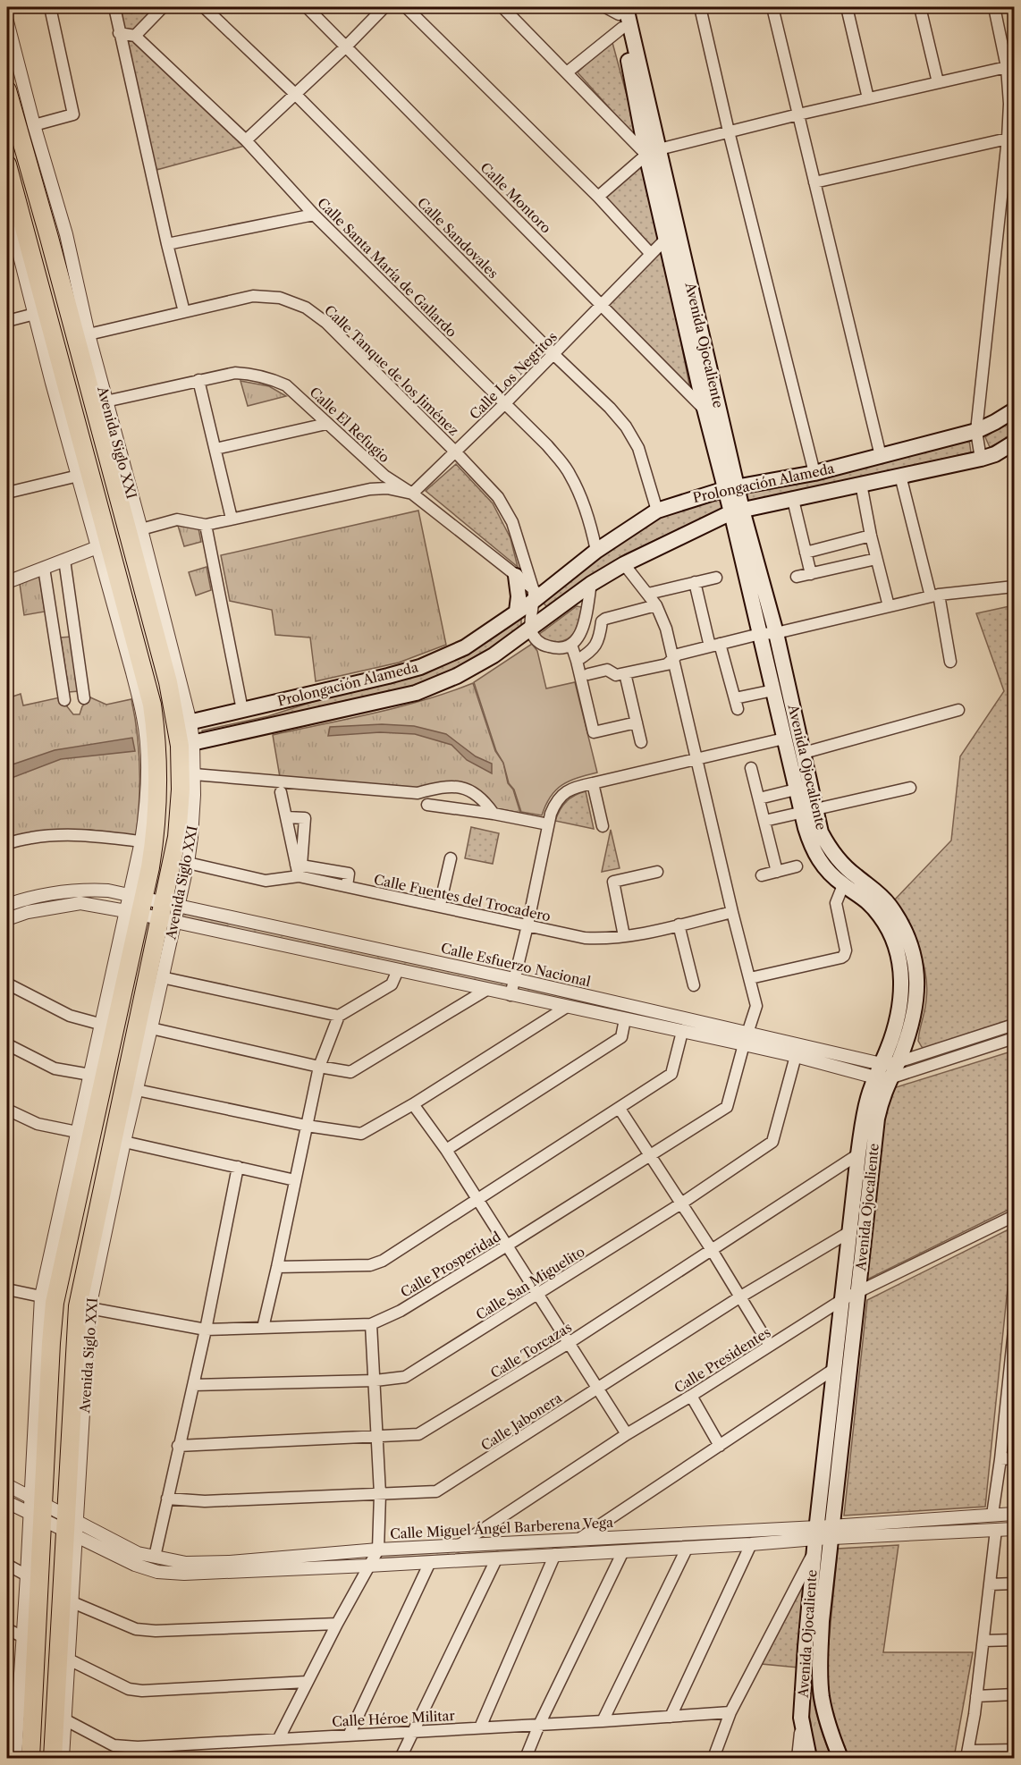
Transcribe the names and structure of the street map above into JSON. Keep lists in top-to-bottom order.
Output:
{
  "streets": {
    "highway": ["Avenida Siglo XXI"],
    "main road": ["Avenida Ojocaliente", "Prolongación Alameda"],
    "street": [
      "Calle Montoro",
      "Calle Sandovales",
      "Calle Santa María de Gallardo",
      "Calle Tanque de los Jiménez",
      "Calle Los Negritos",
      "Calle El Refugio",
      "Calle Fuentes del Trocadero",
      "Calle Esfuerzo Nacional",
      "Calle Prosperidad",
      "Calle San Miguelito",
      "Calle Torcazas",
      "Calle Presidentes",
      "Calle Jabonera",
      "Calle Miguel Ángel Barberena Vega",
      "Calle Héroe Militar"
    ]
  },
  "crossings": [
    ["Calle Montoro", "Avenida Ojocaliente"],
    ["Calle Montoro", "Calle Los Negritos"],
    ["Calle Sandovales", "Calle Los Negritos"],
    ["Calle Sandovales", "Prolongación Alameda"],
    ["Calle Santa María de Gallardo", "Calle Los Negritos"],
    ["Calle Santa María de Gallardo", "Prolongación Alameda"],
    ["Avenida Ojocaliente", "Calle Los Negritos"],
    ["Avenida Ojocaliente", "Prolongación Alameda"],
    ["Avenida Ojocaliente", "Calle Esfuerzo Nacional"],
    ["Avenida Ojocaliente", "Calle Torcazas"],
    ["Avenida Ojocaliente", "Calle Presidentes"],
    ["Avenida Ojocaliente", "Calle Jabonera"],
    ["Avenida Ojocaliente", "Calle Miguel Ángel Barberena Vega"],
    ["Calle Tanque de los Jiménez", "Calle Los Negritos"],
    ["Calle Tanque de los Jiménez", "Calle El Refugio"],
    ["Calle Tanque de los Jiménez", "Avenida Siglo XXI"],
    ["Calle Tanque de los Jiménez", "Prolongación Alameda"],
    ["Calle Los Negritos", "Calle El Refugio"],
    ["Calle El Refugio", "Avenida Siglo XXI"],
    ["Calle El Refugio", "Prolongación Alameda"],
    ["Avenida Siglo XXI", "Prolongación Alameda"],
    ["Avenida Siglo XXI", "Calle Fuentes del Trocadero"],
    ["Avenida Siglo XXI", "Calle Esfuerzo Nacional"],
    ["Avenida Siglo XXI", "Calle Prosperidad"],
    ["Avenida Siglo XXI", "Calle Miguel Ángel Barberena Vega"],
    ["Avenida Siglo XXI", "Calle Héroe Militar"],
    ["Prolongación Alameda", "Calle Prosperidad"],
    ["Calle Fuentes del Trocadero", "Calle Prosperidad"],
    ["Calle Esfuerzo Nacional", "Calle Prosperidad"],
    ["Calle Esfuerzo Nacional", "Calle San Miguelito"],
    ["Calle Presidentes", "Calle Miguel Ángel Barberena Vega"]
  ]
}
